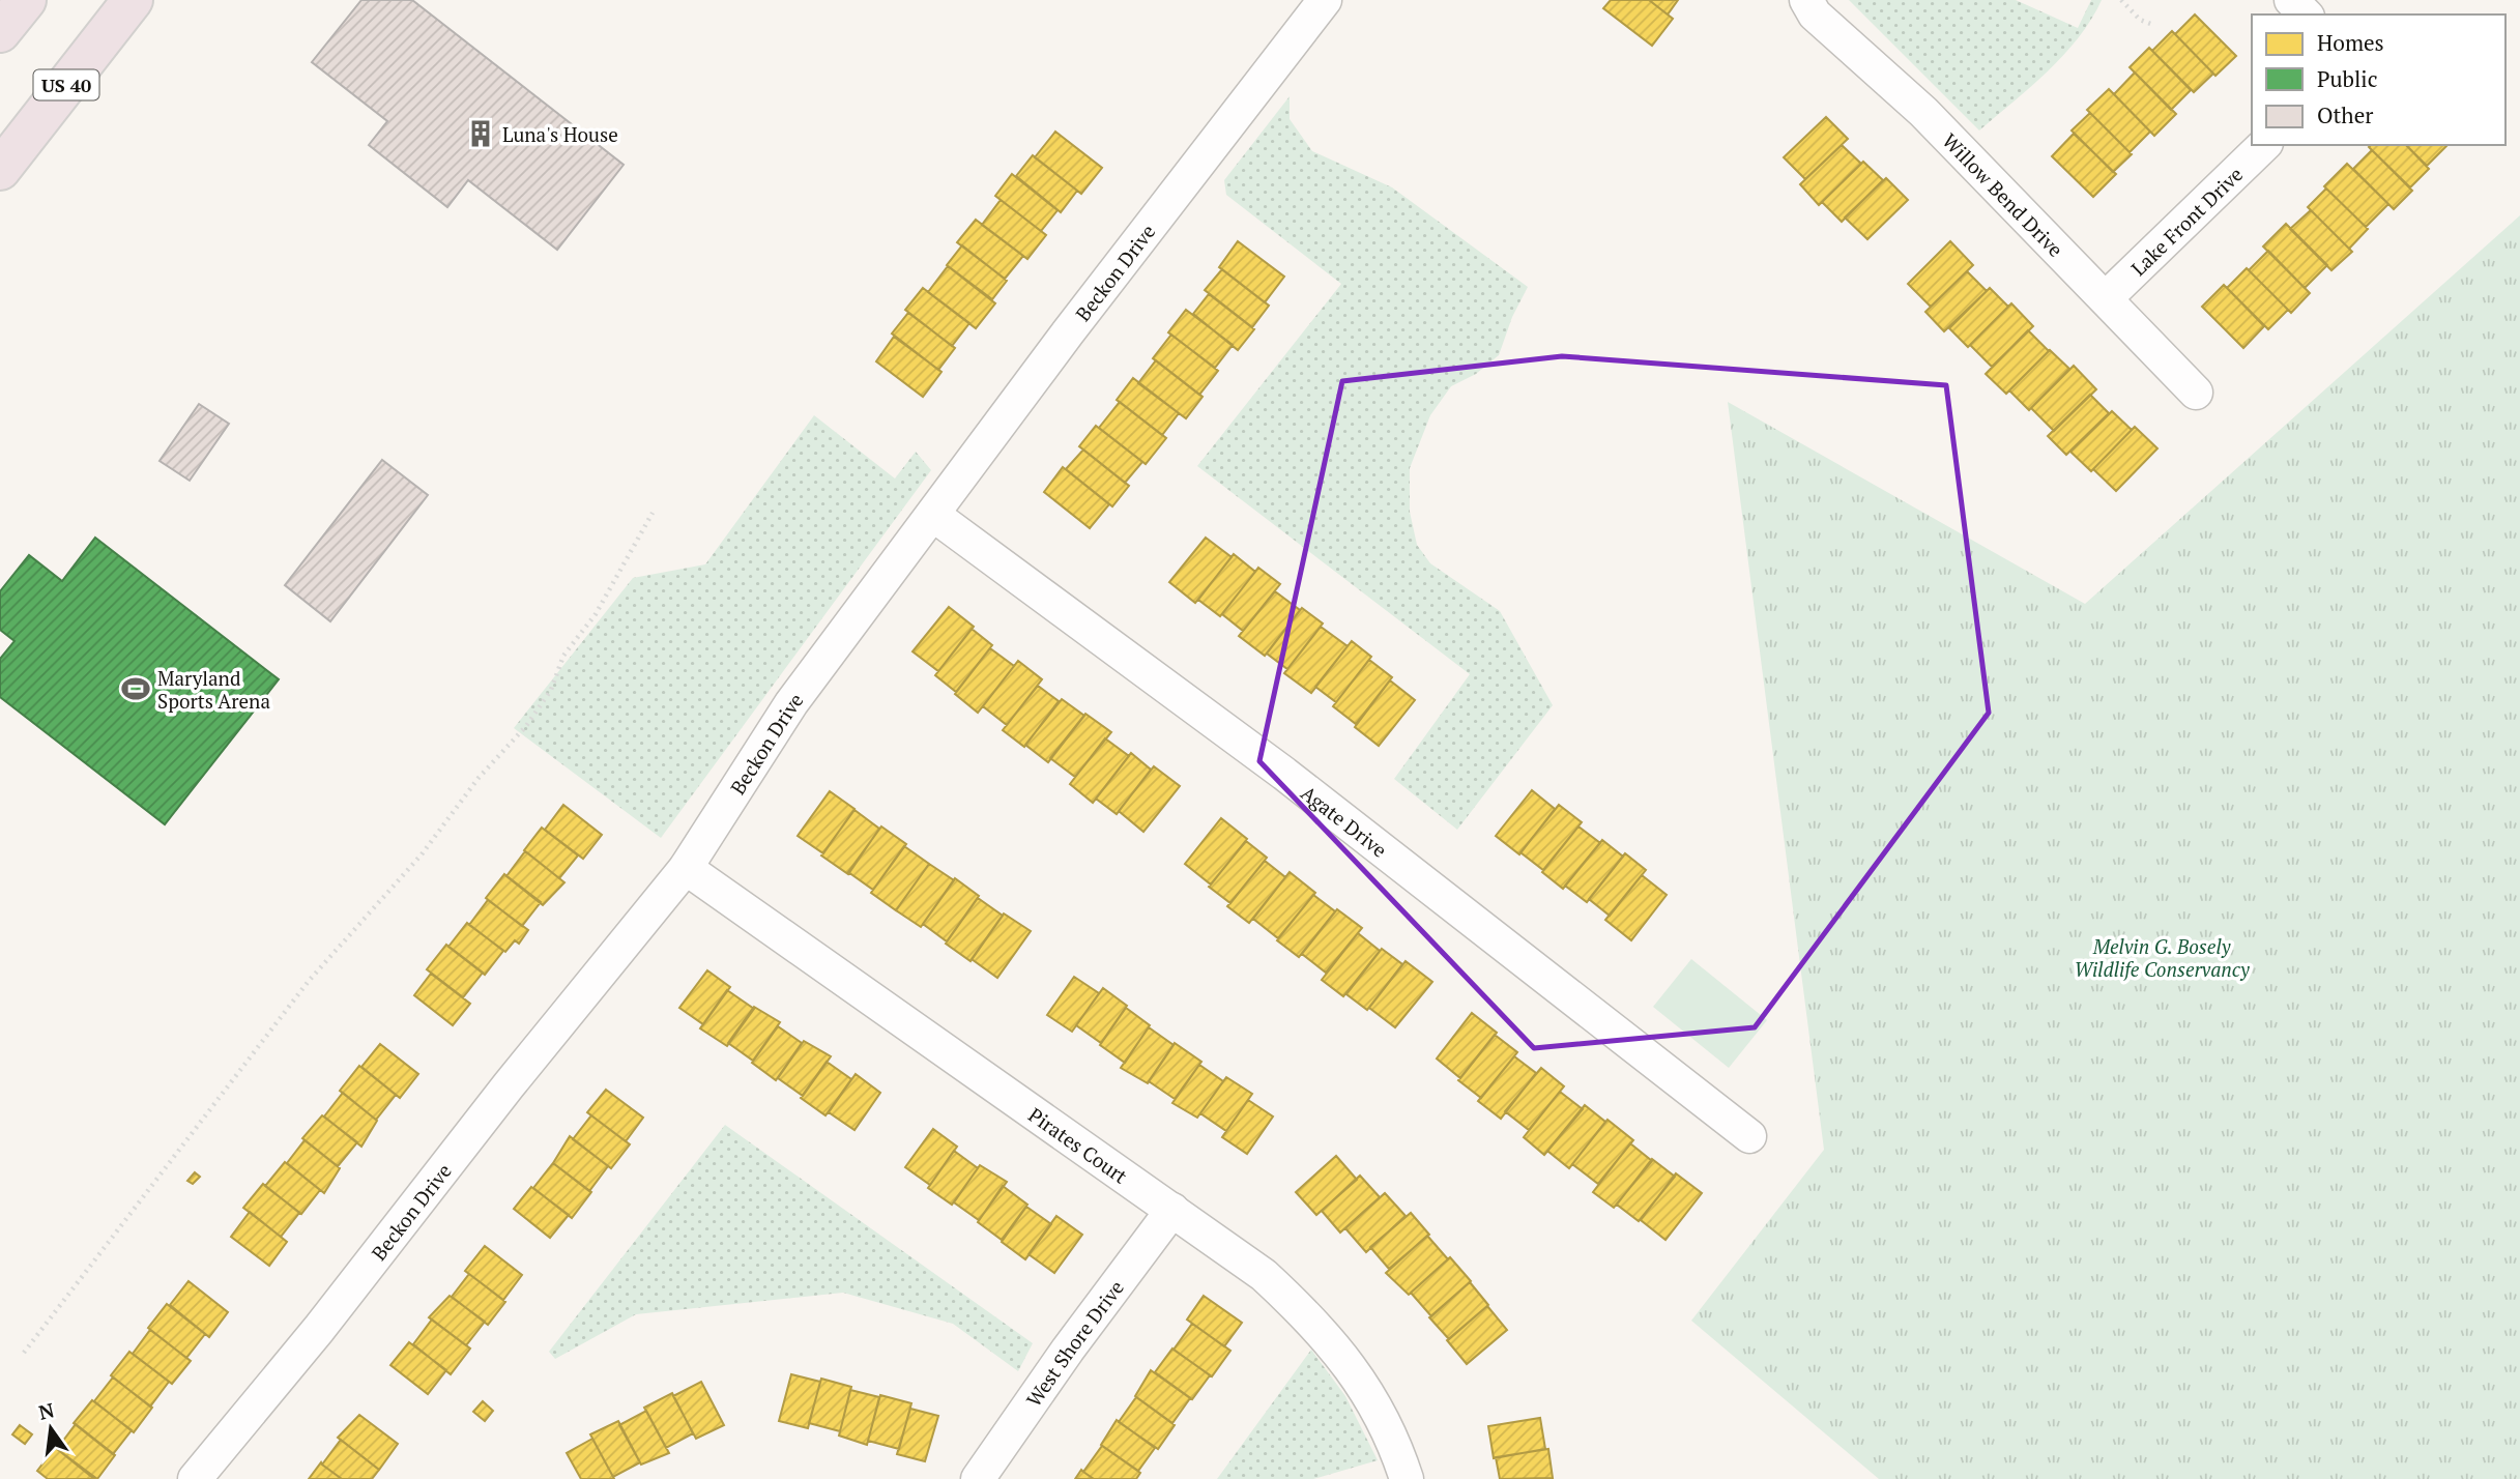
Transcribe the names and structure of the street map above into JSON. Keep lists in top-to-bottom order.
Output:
{
  "streets": {
    "highway": ["US 40"],
    "street": [
      "Willow Bend Drive",
      "Lake Front Drive",
      "Beckon Drive",
      "Agate Drive",
      "Pirates Court",
      "West Shore Drive"
    ]
  },
  "crossings": [
    ["Willow Bend Drive", "Lake Front Drive"],
    ["Beckon Drive", "Agate Drive"],
    ["Beckon Drive", "Pirates Court"],
    ["Pirates Court", "West Shore Drive"]
  ],
  "parks": ["Melvin G. Bosely Wildlife Conservancy"],
  "places": {
    "building": ["Luna's House"],
    "sports": ["Maryland Sports Arena"]
  },
  "legend": ["Homes", "Public", "Other"],
  "north": "top"
}
